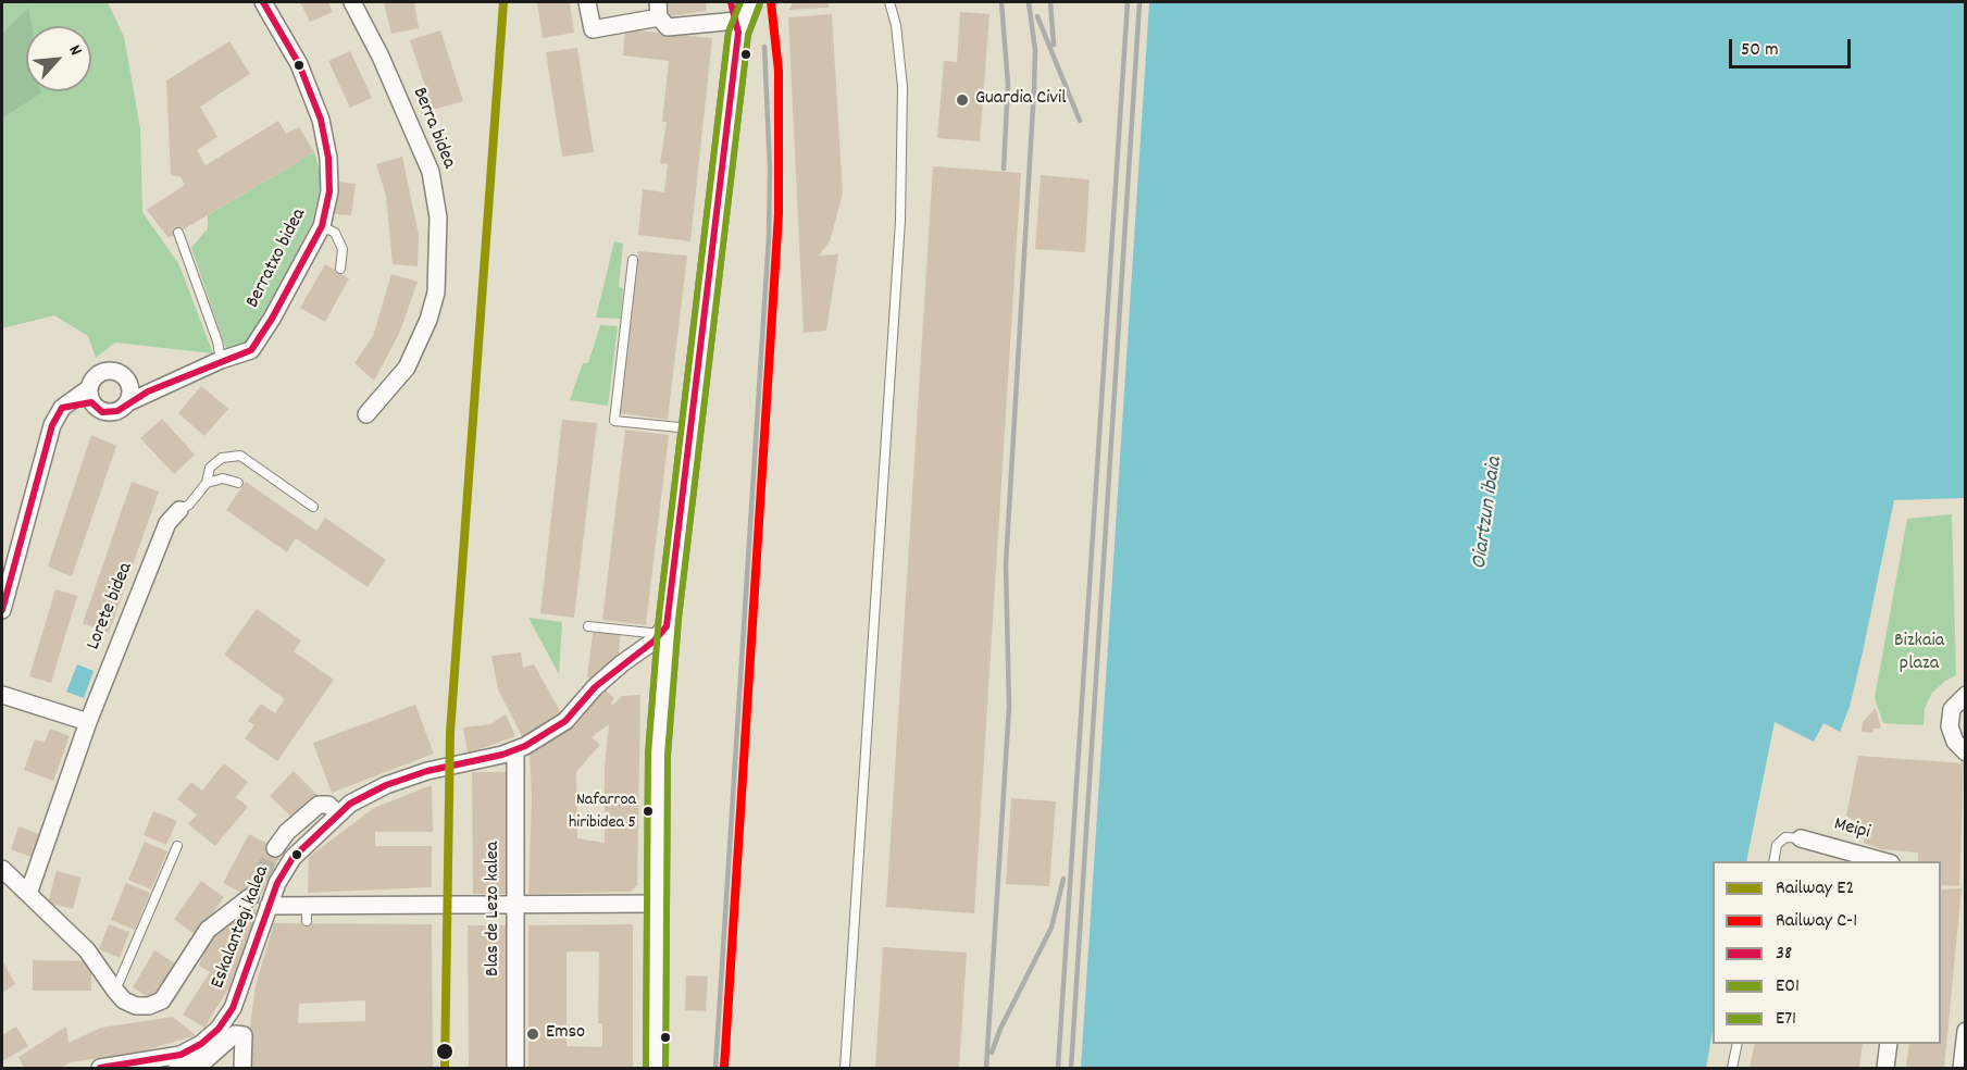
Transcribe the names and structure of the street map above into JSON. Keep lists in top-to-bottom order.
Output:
{
  "streets": {
    "street": [
      "Berra bidea",
      "Berratxo bidea",
      "Lorete bidea",
      "Meipi",
      "Blas de Lezo kalea",
      "Eskalantegi kalea"
    ]
  },
  "crossings": [
    ["Blas de Lezo kalea", "Eskalantegi kalea"]
  ],
  "water": ["Oiartzun ibaia"],
  "parks": ["Bizkaia plaza"],
  "places": ["Guardia Civil", "Nafarroa hiribidea 5", "Emso"],
  "lines": [
    "rail line E2",
    "rail line C-1",
    "transit line 38",
    "transit line E71",
    "transit line E01"
  ],
  "legend": [
    "Railway E2",
    "Railway C-1",
    "38",
    "E01",
    "E71"
  ],
  "scale_bar": "50 m",
  "north": "top right"
}
